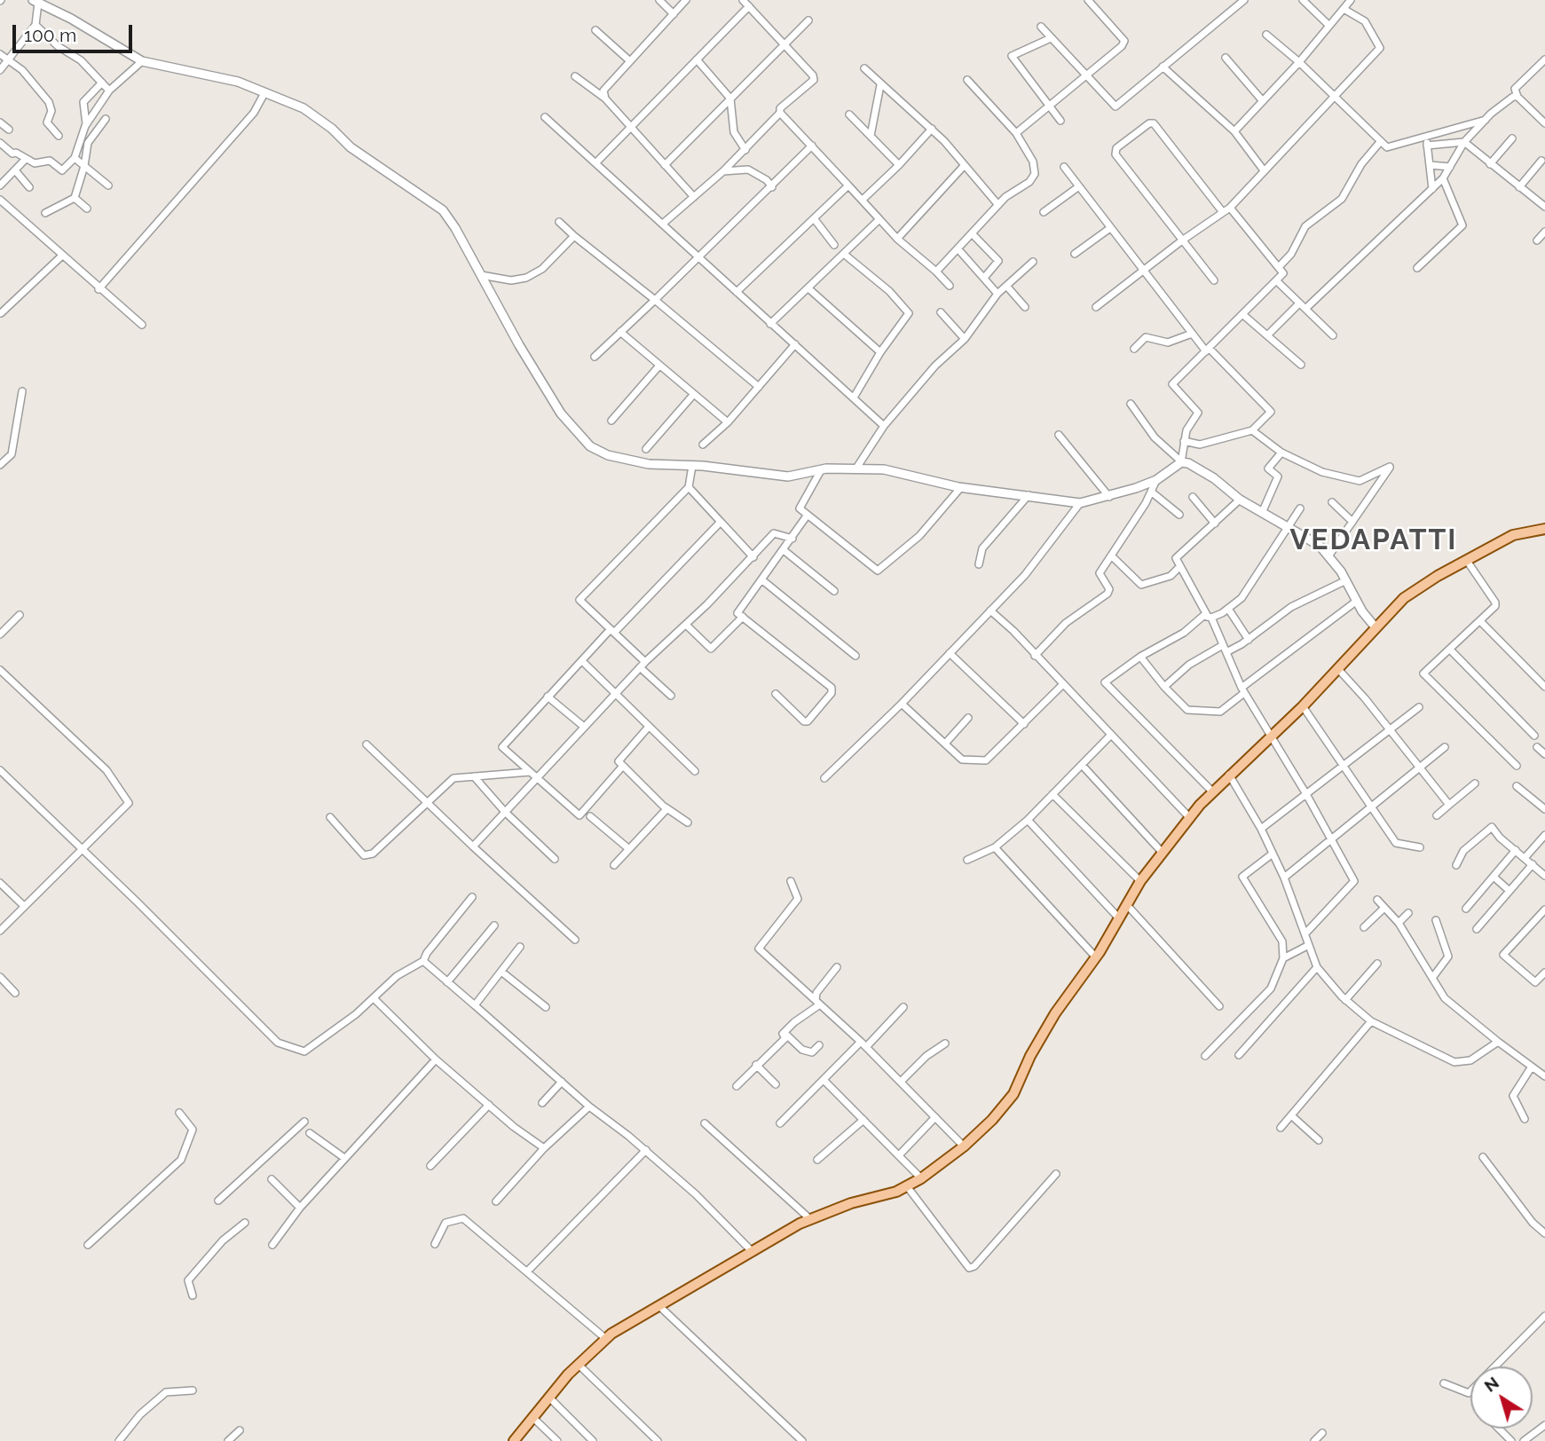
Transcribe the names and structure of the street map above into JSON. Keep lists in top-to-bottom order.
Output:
{
  "districts": ["VEDAPATTI"],
  "scale_bar": "100 m",
  "north": "top left"
}
